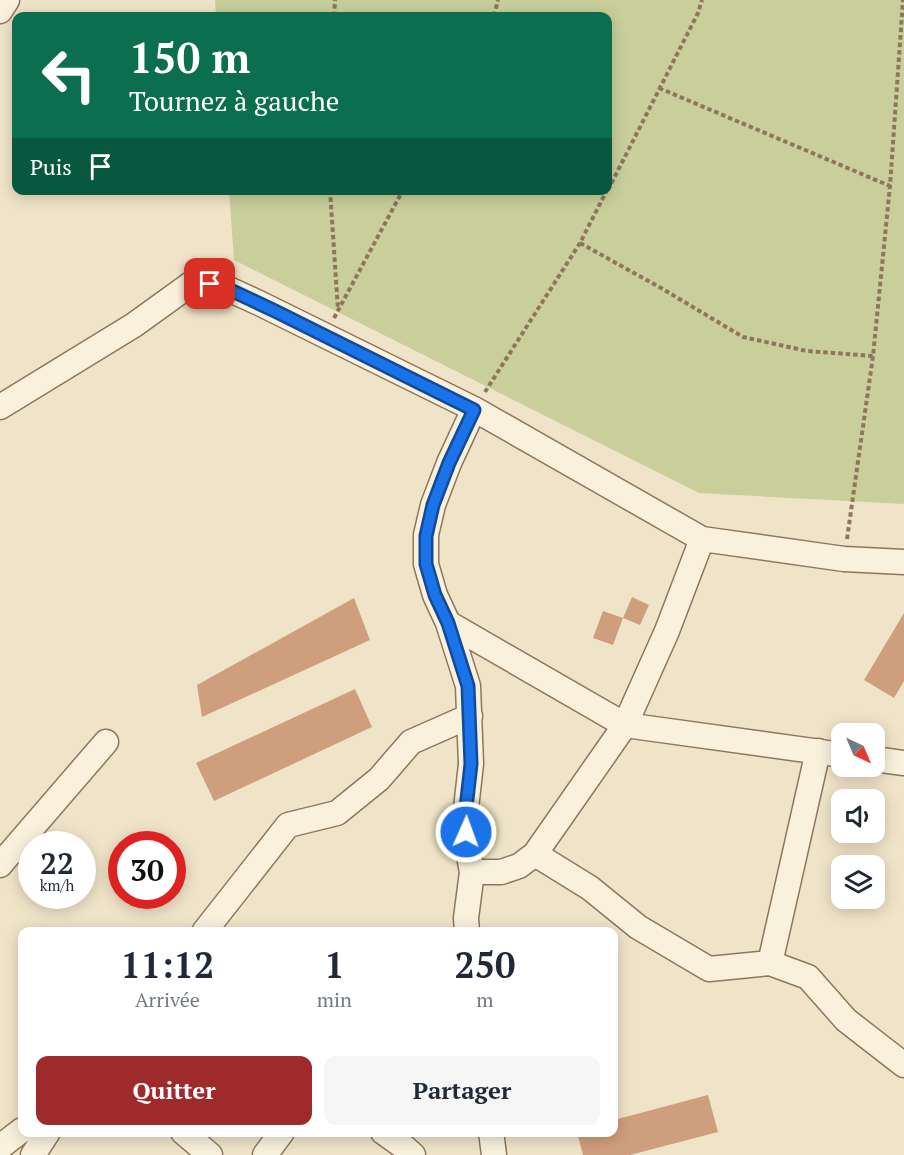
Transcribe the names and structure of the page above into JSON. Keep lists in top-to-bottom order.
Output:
{
  "north": "bottom right",
  "page": {
    "turn": ["150 m", "Tournez à gauche"],
    "then": "Puis",
    "speed": "22 km/h",
    "limit": "30",
    "eta": [
      "11:12",
      "Arrivée",
      "1",
      "min",
      "250",
      "m"
    ],
    "buttons": ["Quitter", "Partager"]
  }
}
